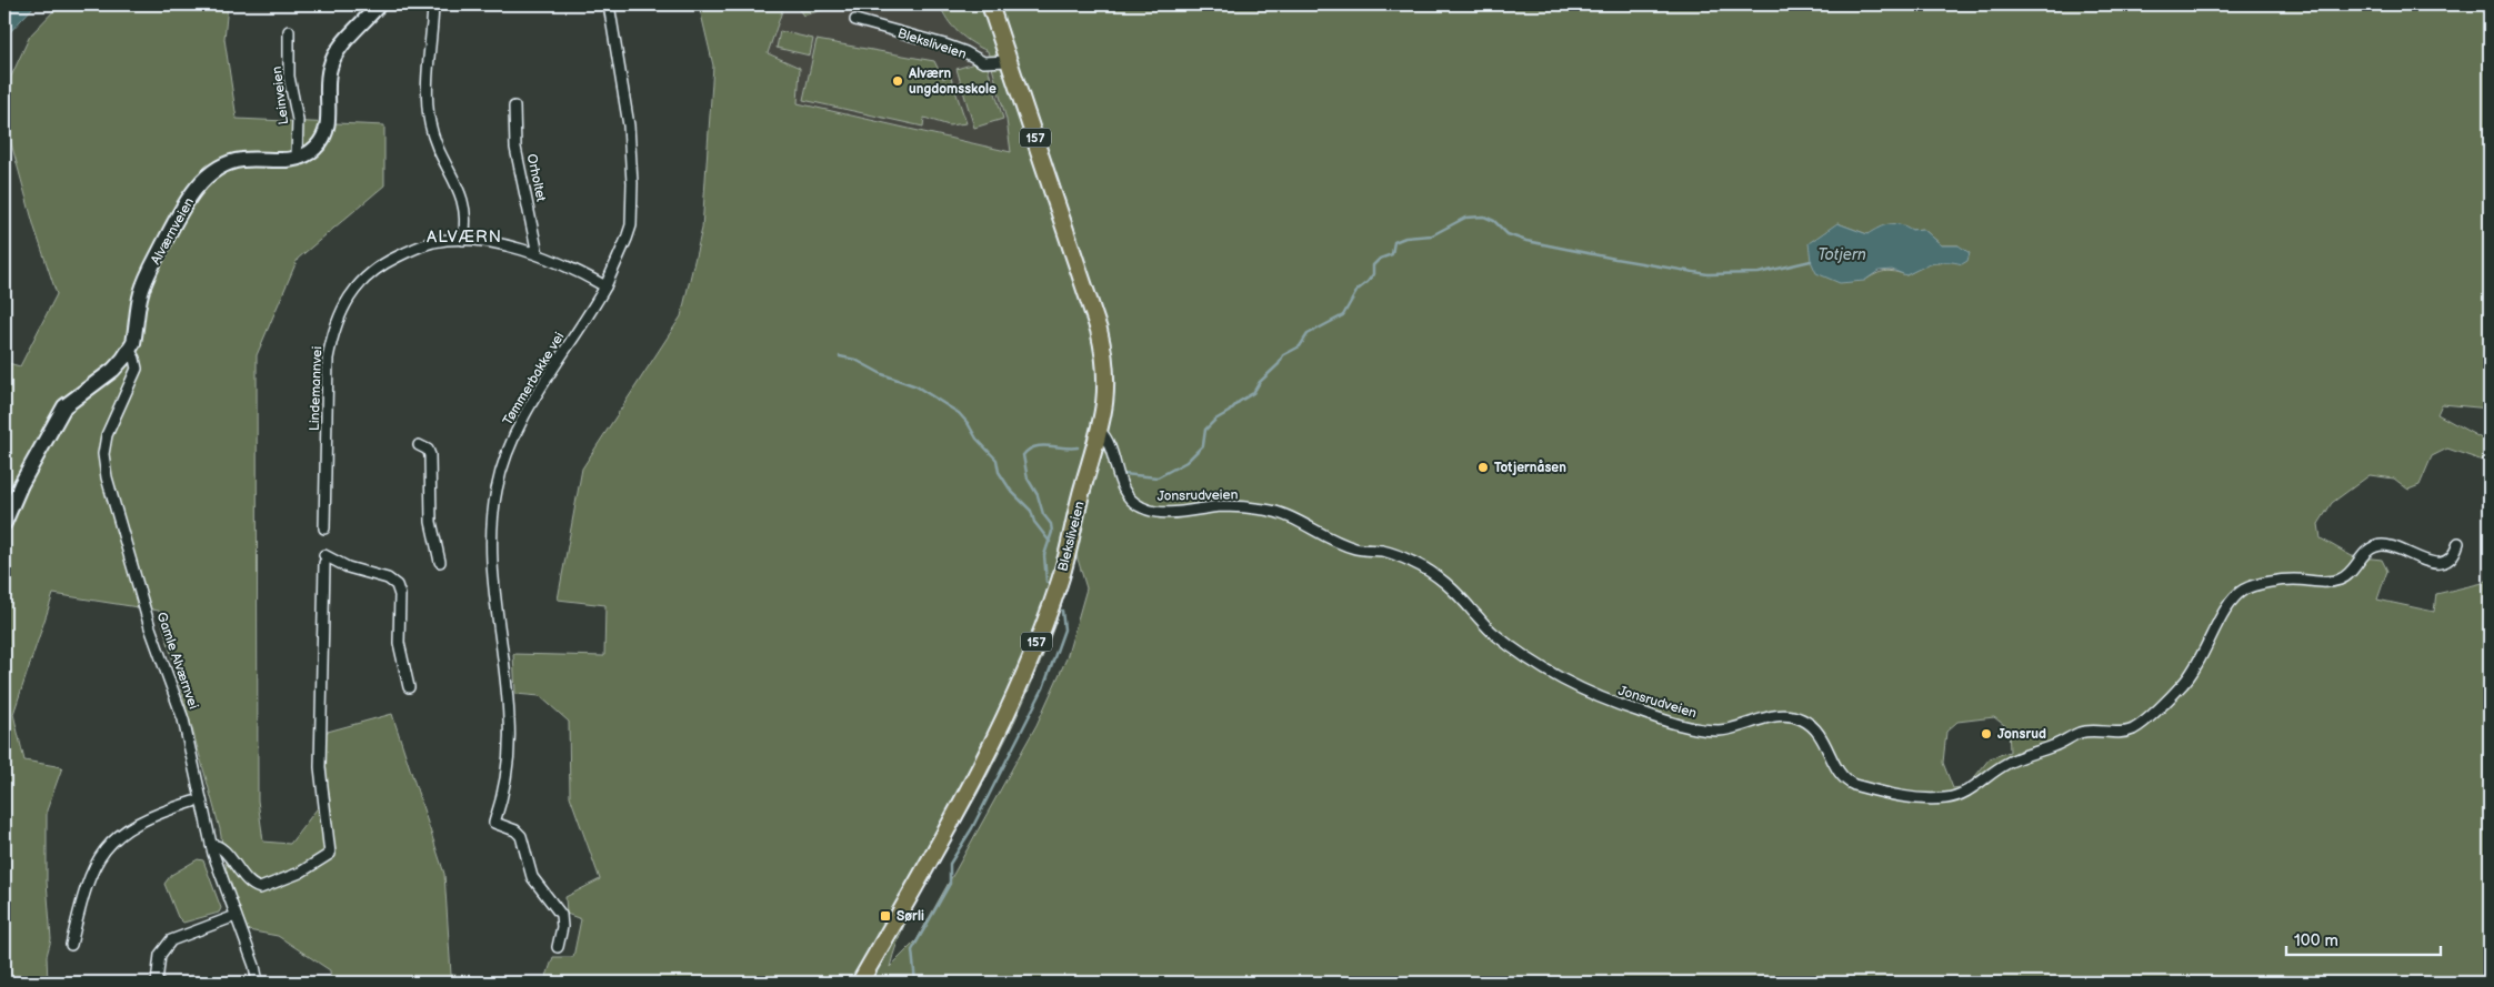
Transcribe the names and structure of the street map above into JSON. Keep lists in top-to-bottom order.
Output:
{
  "streets": {
    "main road": ["Bleksliveien", "157", "Alværnveien"],
    "street": [
      "Leinveien",
      "Orholtet",
      "Tømmerbakke vei",
      "Lindemannvei",
      "Jonsrudveien",
      "Gamle Alværnvei"
    ]
  },
  "crossings": [
    ["Bleksliveien", "Jonsrudveien"],
    ["Leinveien", "Alværnveien"],
    ["Alværnveien", "Gamle Alværnvei"]
  ],
  "districts": ["ALVÆRN"],
  "water": ["Totjern"],
  "places": {
    "other": ["Alværn ungdomsskole", "Totjernåsen", "Jonsrud"],
    "transit": ["Sørli"]
  },
  "scale_bar": "100 m"
}
